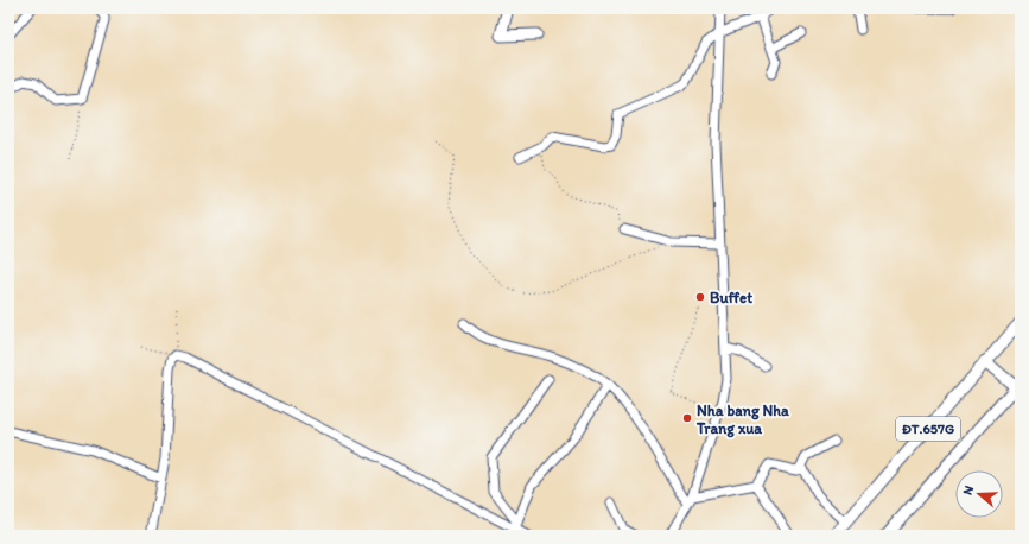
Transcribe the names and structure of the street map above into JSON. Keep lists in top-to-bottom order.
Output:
{
  "streets": {
    "main road": ["ĐT.657G"]
  },
  "places": ["Buffet", "Nha bang Nha Trang xua"],
  "north": "left"
}
